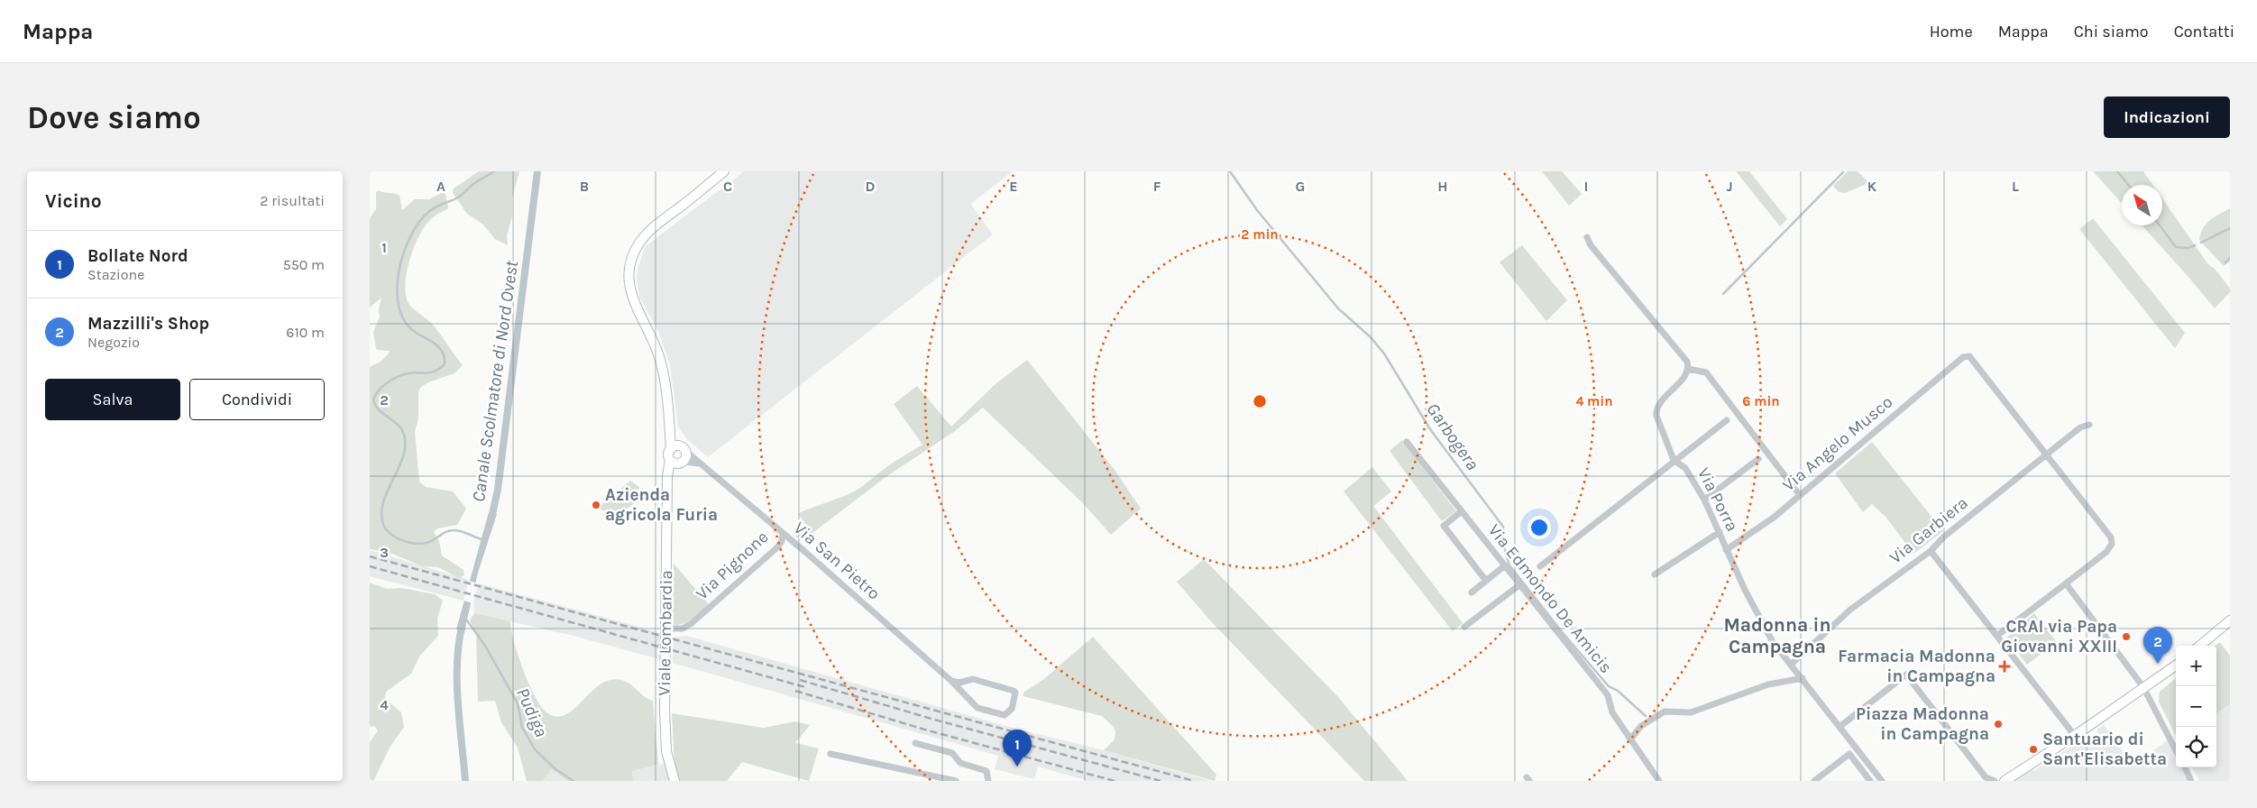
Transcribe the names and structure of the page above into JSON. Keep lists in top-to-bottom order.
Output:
{
  "streets": {
    "street": [
      "Via Angelo Musco",
      "Via Porra",
      "Via Garbiera",
      "Via San Pietro",
      "Via Pignone",
      "Via Edmondo De Amicis",
      "Viale Lombardia"
    ]
  },
  "crossings": [
    ["Via Angelo Musco", "Via Porra"],
    ["Via Angelo Musco", "Via Garbiera"],
    ["Via Porra", "Via Garbiera"],
    ["Via San Pietro", "Via Pignone"],
    ["Via San Pietro", "Viale Lombardia"]
  ],
  "districts": ["Madonna in Campagna"],
  "water": ["Canale Scolmatore di Nord Ovest", "Garbogera", "Pudiga"],
  "places": {
    "other": [
      "Azienda agricola Furia",
      "CRAI via Papa Giovanni XXIII",
      "Piazza Madonna in Campagna",
      "Santuario di Sant'Elisabetta"
    ],
    "health": ["Farmacia Madonna in Campagna"]
  },
  "north": "top left",
  "page": {
    "header": "Mappa",
    "nav": [
      "Home",
      "Mappa",
      "Chi siamo",
      "Contatti"
    ],
    "buttons": [
      "Indicazioni",
      ["Salva", "Condividi"]
    ],
    "title": "Dove siamo",
    "heading": ["Vicino", "2 risultati"],
    "list": [
      {
        "mark": "1",
        "name": "Bollate Nord",
        "note": "Stazione",
        "value": "550 m"
      },
      {
        "mark": "2",
        "name": "Mazzilli's Shop",
        "note": "Negozio",
        "value": "610 m"
      }
    ],
    "pins": ["2", "1"],
    "map_buttons": ["+", "−"]
  },
  "grid": {
    "columns": [
      "A",
      "B",
      "C",
      "D",
      "E",
      "F",
      "G",
      "H",
      "I",
      "J",
      "K",
      "L"
    ],
    "rows": [
      "1",
      "2",
      "3",
      "4"
    ]
  },
  "rings": ["2 min", "4 min", "6 min"]
}
